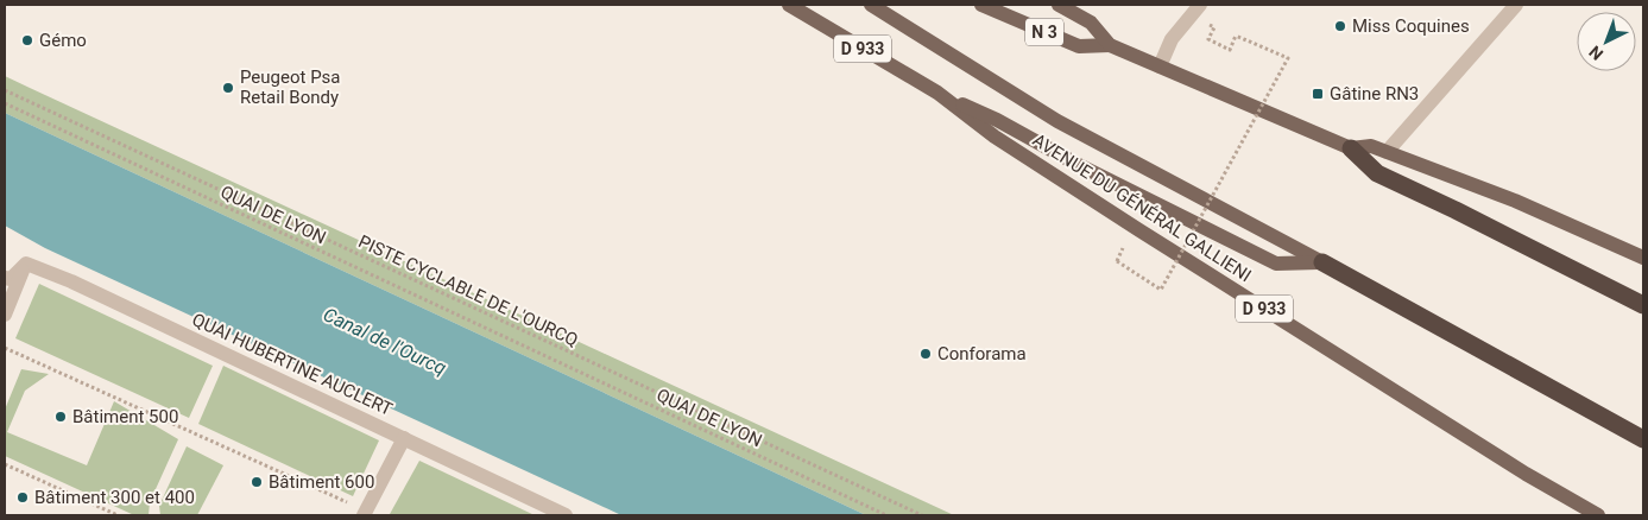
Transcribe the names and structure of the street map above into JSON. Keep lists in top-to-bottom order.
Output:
{
  "streets": {
    "main road": ["N 3", "D 933", "AVENUE DU GÉNÉRAL GALLIENI"],
    "street": ["QUAI HUBERTINE AUCLERT"],
    "path": ["QUAI DE LYON", "PISTE CYCLABLE DE L'OURCQ"]
  },
  "water": ["Canal de l'Ourcq"],
  "places": {
    "other": [
      "Miss Coquines",
      "Gémo",
      "Peugeot Psa Retail Bondy",
      "Conforama",
      "Bâtiment 500",
      "Bâtiment 600",
      "Bâtiment 300 et 400"
    ],
    "transit": ["Gâtine RN3"]
  },
  "north": "bottom left"
}
